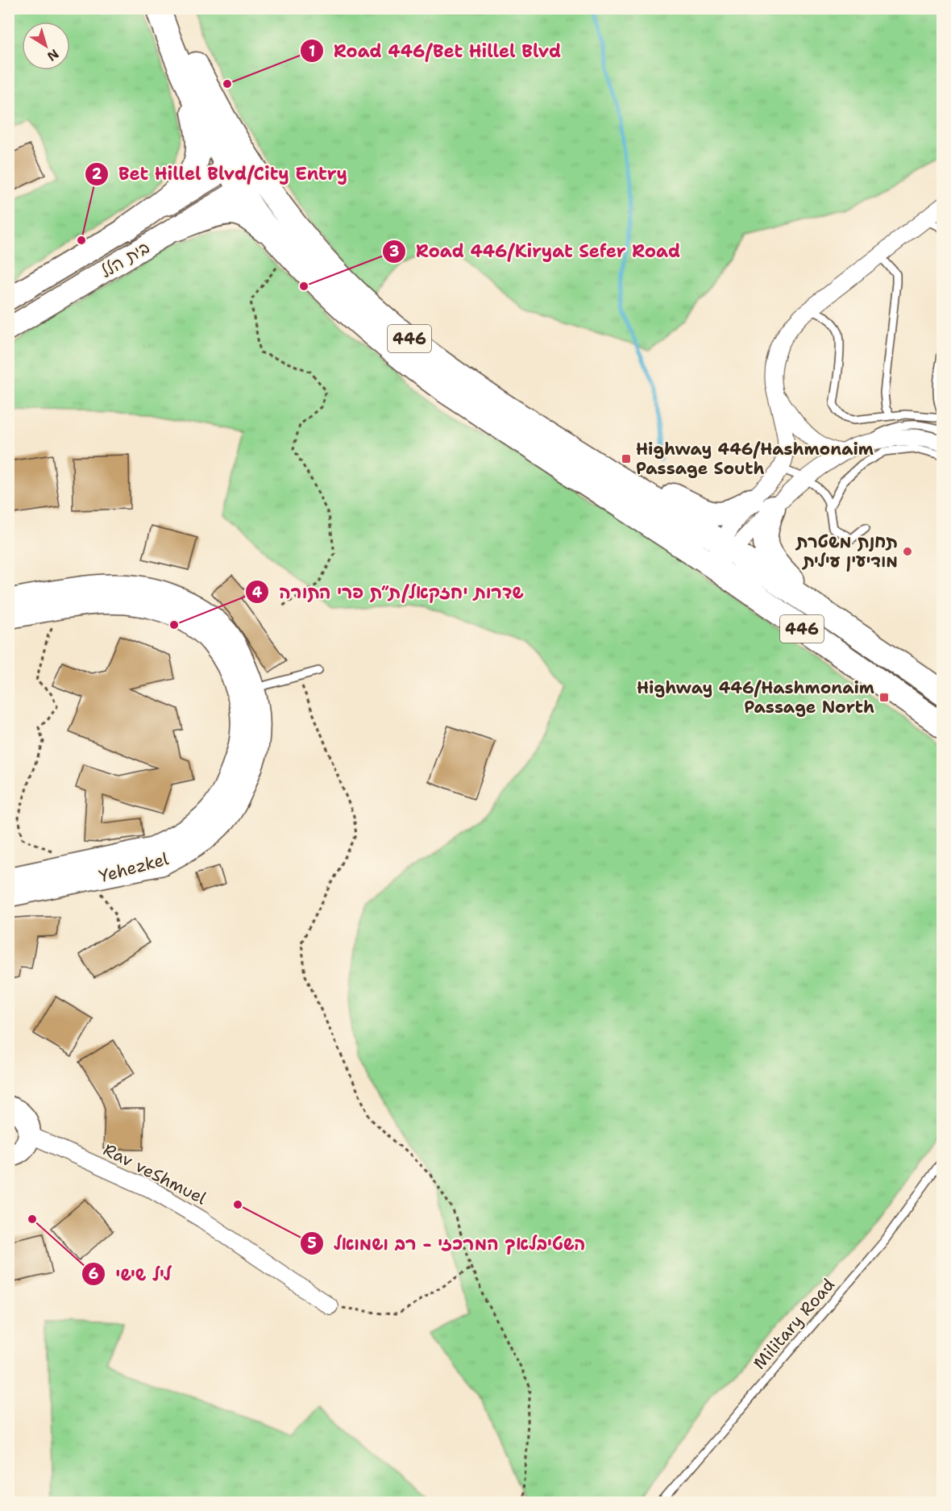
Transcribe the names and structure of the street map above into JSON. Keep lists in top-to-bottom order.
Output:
{
  "streets": {
    "main road": ["446"],
    "street": ["בית הלל", "Yehezkel", "Rav veShmuel"],
    "lane": ["Military Road"]
  },
  "crossings": [
    ["בית הלל", "446"]
  ],
  "places": {
    "other": [
      "Road 446/Bet Hillel Blvd",
      "Bet Hillel Blvd/City Entry",
      "Road 446/Kiryat Sefer Road",
      "תחנת משטרת מודיעין עילית",
      "שדרות יחזקאל/ת״ת פרי התורה",
      "השטיבלאך המרכזי - רב ושמואל",
      "ליל שישי"
    ],
    "transit": ["Highway 446/Hashmonaim Passage South", "Highway 446/Hashmonaim Passage North"]
  },
  "north": "bottom right"
}
